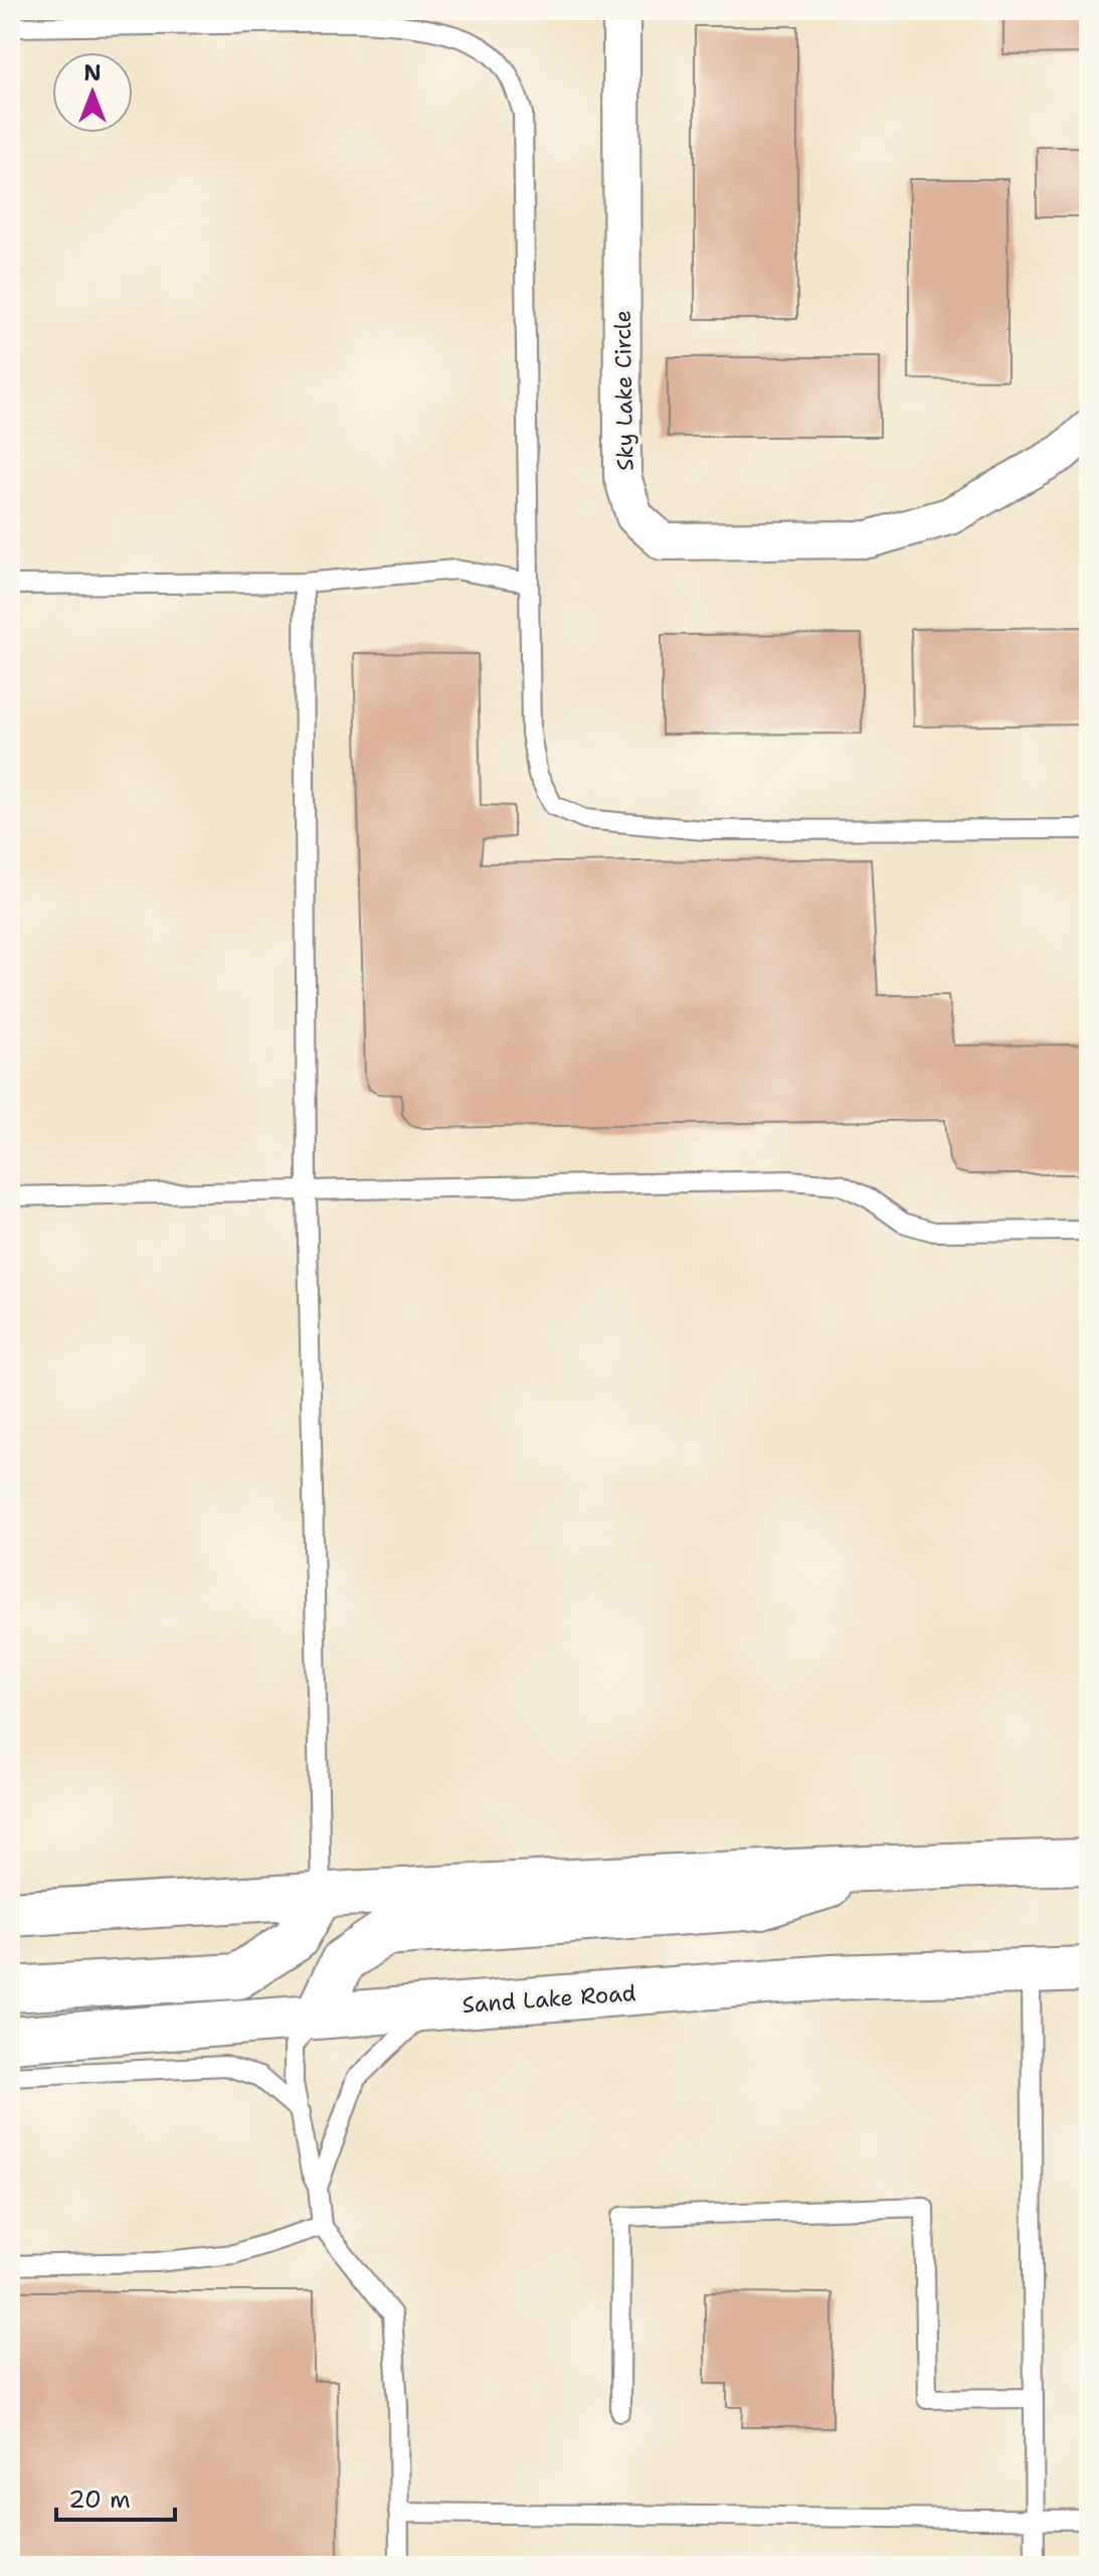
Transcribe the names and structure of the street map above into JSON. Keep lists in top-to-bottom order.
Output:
{
  "streets": {
    "main road": ["Sand Lake Road"],
    "street": ["Sky Lake Circle"]
  },
  "scale_bar": "20 m",
  "north": "top"
}
